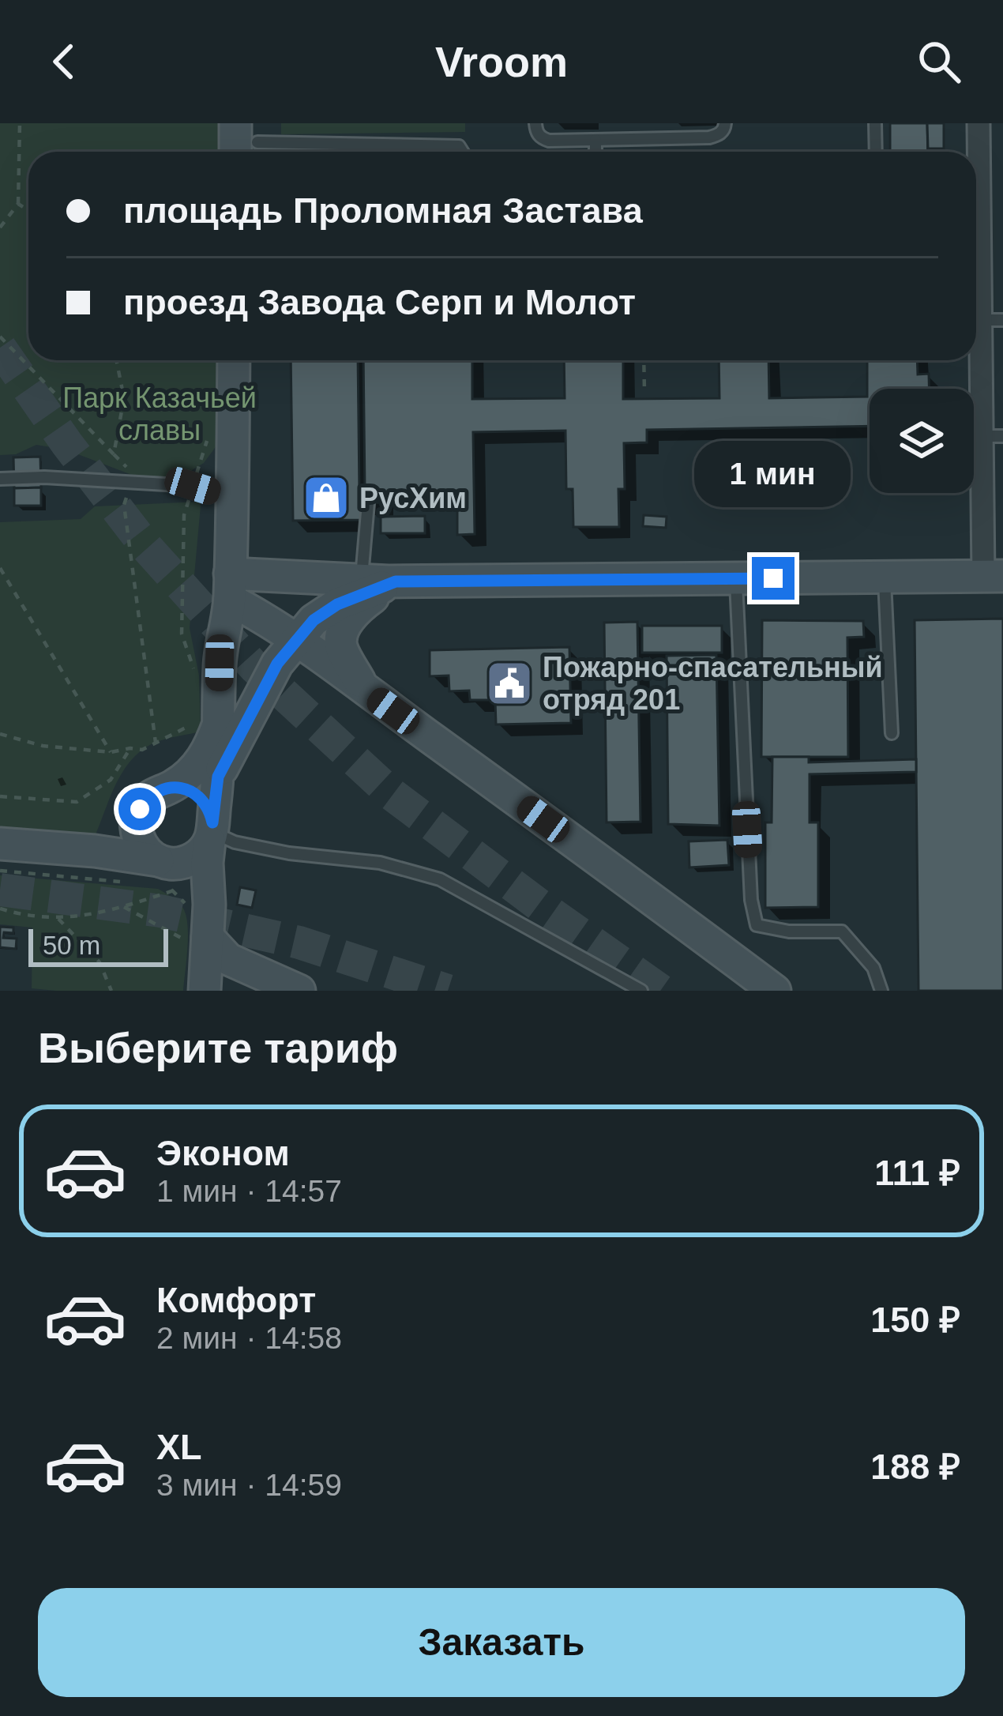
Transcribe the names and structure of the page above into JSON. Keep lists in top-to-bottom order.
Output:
{
  "parks": ["Парк Казачьей славы"],
  "places": {
    "shop": ["РусХим"],
    "public building": ["Пожарно-спасательный отряд 201"]
  },
  "scale_bar": "50 m",
  "page": {
    "header": "Vroom",
    "banner": ["площадь Проломная Застава", "проезд Завода Серп и Молот"],
    "bubble": "1 мин",
    "scale": "50 m",
    "heading": "Выберите тариф",
    "list": [
      {
        "name": "Эконом",
        "note": "1 мин · 14:57",
        "value": "111 ₽"
      },
      {
        "name": "Комфорт",
        "note": "2 мин · 14:58",
        "value": "150 ₽"
      },
      {
        "name": "XL",
        "note": "3 мин · 14:59",
        "value": "188 ₽"
      }
    ],
    "buttons": "Заказать"
  }
}
